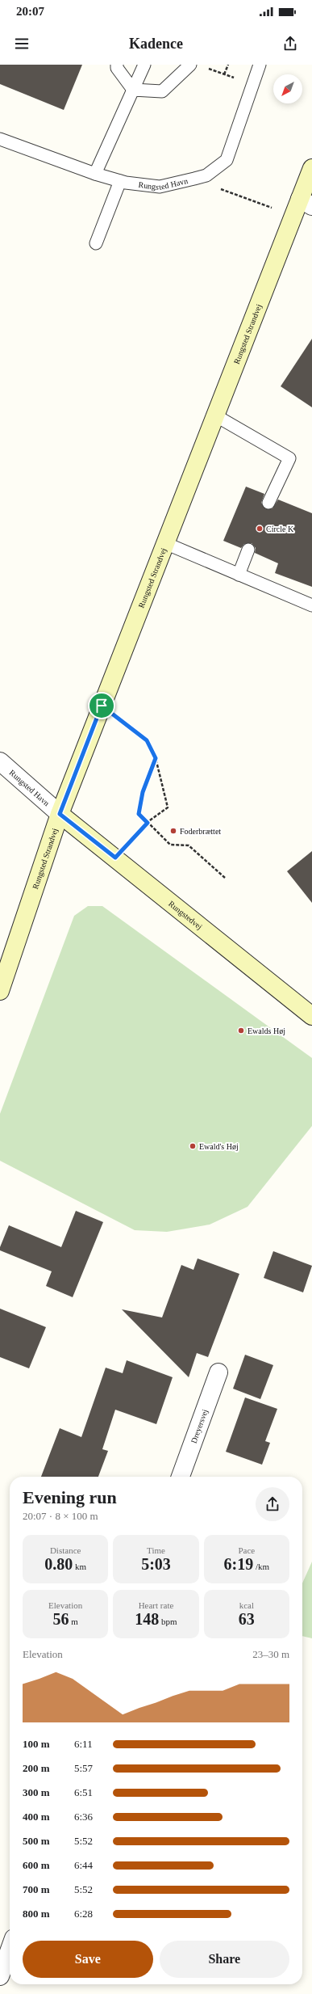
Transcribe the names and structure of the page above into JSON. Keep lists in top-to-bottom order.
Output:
{
  "streets": {
    "main road": ["Rungsted Strandvej", "Rungstedvej"],
    "street": ["Rungsted Havn", "Dreyersvej"]
  },
  "crossings": [
    ["Rungsted Havn", "Rungsted Strandvej"],
    ["Rungsted Havn", "Rungstedvej"],
    ["Rungsted Strandvej", "Rungstedvej"]
  ],
  "places": [
    "Circle K",
    "Foderbrættet",
    "Ewalds Høj",
    "Ewald's Høj"
  ],
  "north": "bottom left",
  "page": {
    "status": "20:07",
    "header": "Kadence",
    "heading": ["Evening run", "20:07 · 8 × 100 m"],
    "stats": [
      ["Distance", "0.80 km"],
      ["Time", "5:03"],
      ["Pace", "6:19 /km"],
      ["Elevation", "56 m"],
      ["Heart rate", "148 bpm"],
      ["kcal", "63"]
    ],
    "chart": ["Elevation", "23–30 m"],
    "list": [
      {
        "name": "100 m",
        "note": "6:11"
      },
      {
        "name": "200 m",
        "note": "5:57"
      },
      {
        "name": "300 m",
        "note": "6:51"
      },
      {
        "name": "400 m",
        "note": "6:36"
      },
      {
        "name": "500 m",
        "note": "5:52"
      },
      {
        "name": "600 m",
        "note": "6:44"
      },
      {
        "name": "700 m",
        "note": "5:52"
      },
      {
        "name": "800 m",
        "note": "6:28"
      }
    ],
    "buttons": ["Save", "Share"]
  }
}
